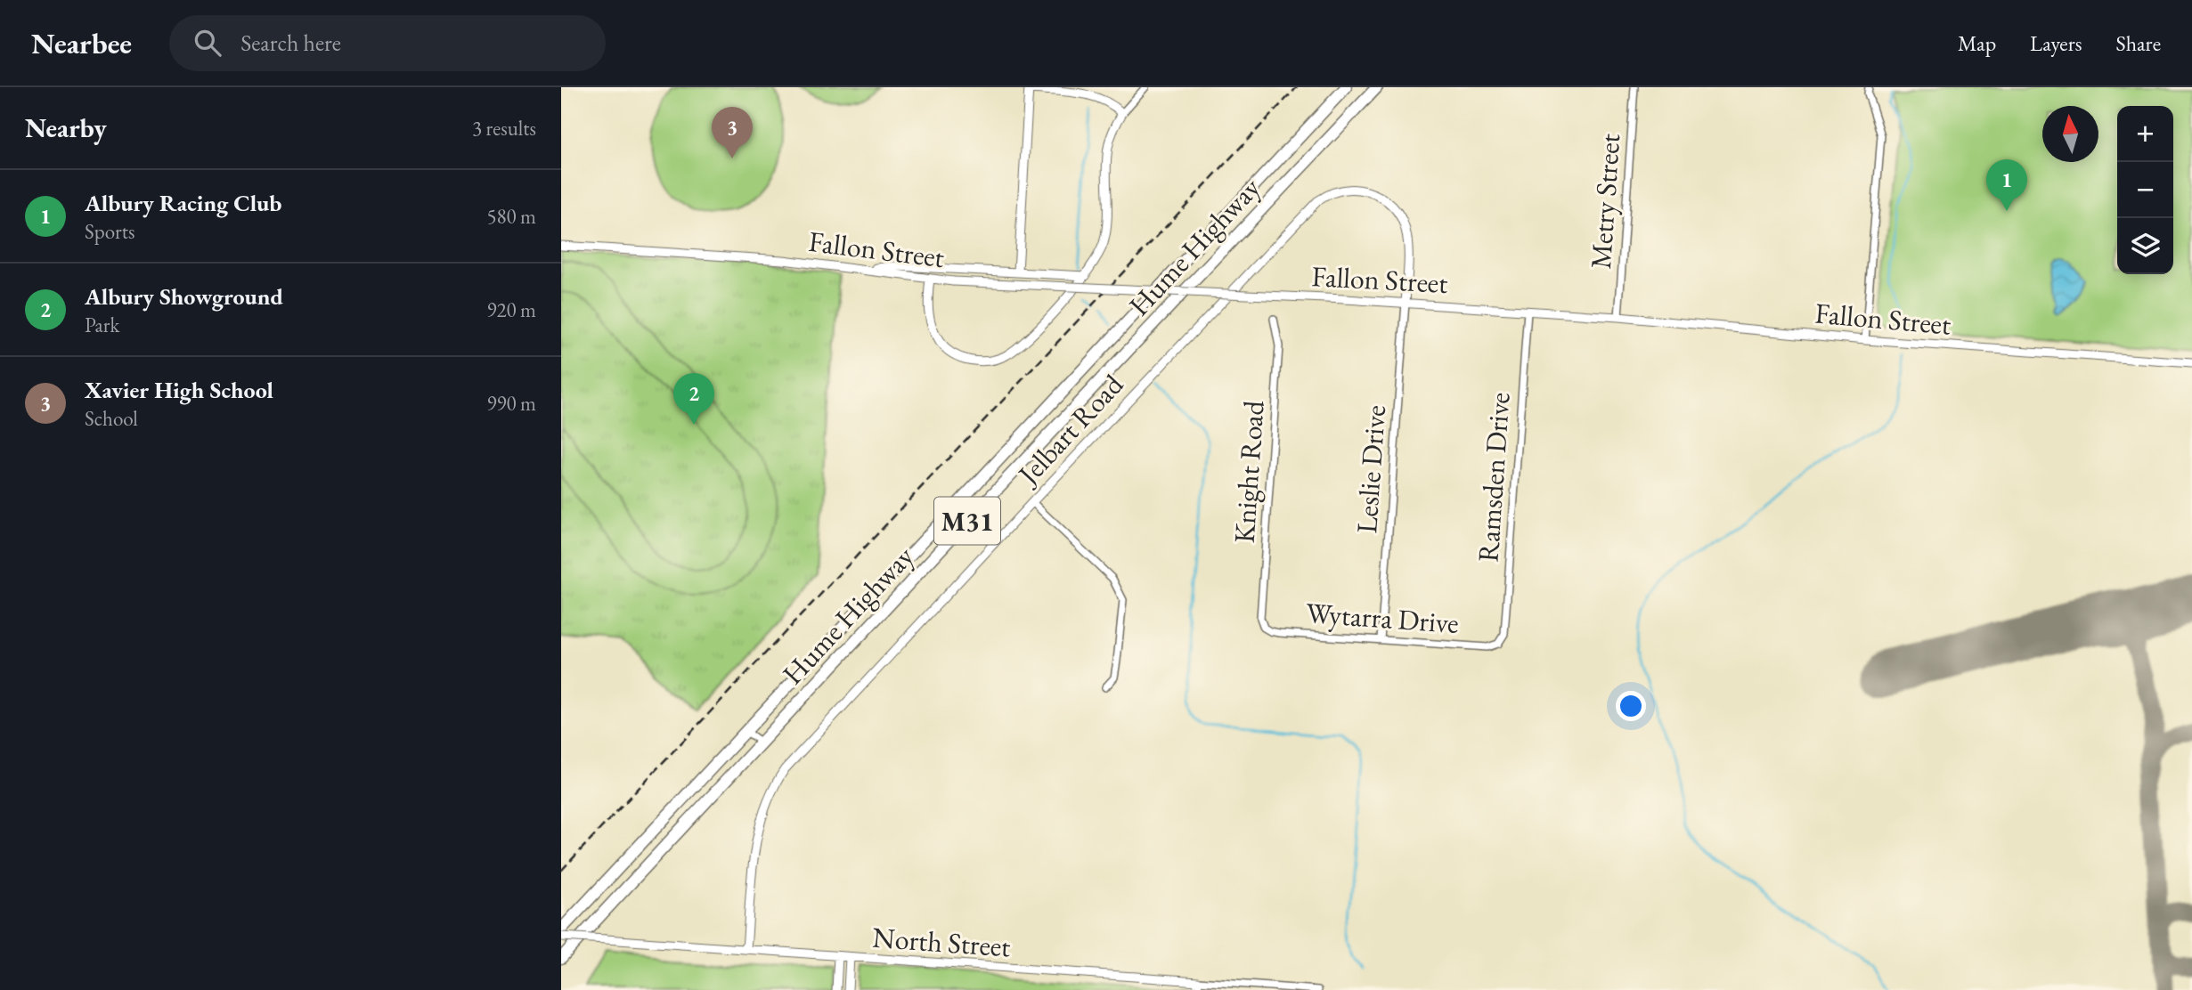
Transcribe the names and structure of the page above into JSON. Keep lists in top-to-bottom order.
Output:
{
  "streets": {
    "highway": ["Hume Highway", "M31"],
    "street": [
      "Metry Street",
      "Fallon Street",
      "Jelbart Road",
      "Leslie Drive",
      "Knight Road",
      "Ramsden Drive",
      "Wytarra Drive",
      "North Street"
    ]
  },
  "crossings": [
    ["Metry Street", "Fallon Street"],
    ["Fallon Street", "Jelbart Road"],
    ["Fallon Street", "Leslie Drive"],
    ["Fallon Street", "Ramsden Drive"],
    ["Jelbart Road", "Leslie Drive"],
    ["Jelbart Road", "North Street"],
    ["Leslie Drive", "Wytarra Drive"],
    ["Knight Road", "Wytarra Drive"],
    ["Ramsden Drive", "Wytarra Drive"]
  ],
  "north": "top",
  "page": {
    "header": "Nearbee",
    "search": "Search here",
    "nav": ["Map", "Layers", "Share"],
    "heading": ["Nearby", "3 results"],
    "map_buttons": ["+", "−"],
    "pins": ["3", "1", "2"],
    "list": [
      {
        "mark": "1",
        "name": "Albury Racing Club",
        "note": "Sports",
        "value": "580 m"
      },
      {
        "mark": "2",
        "name": "Albury Showground",
        "note": "Park",
        "value": "920 m"
      },
      {
        "mark": "3",
        "name": "Xavier High School",
        "note": "School",
        "value": "990 m"
      }
    ]
  }
}
